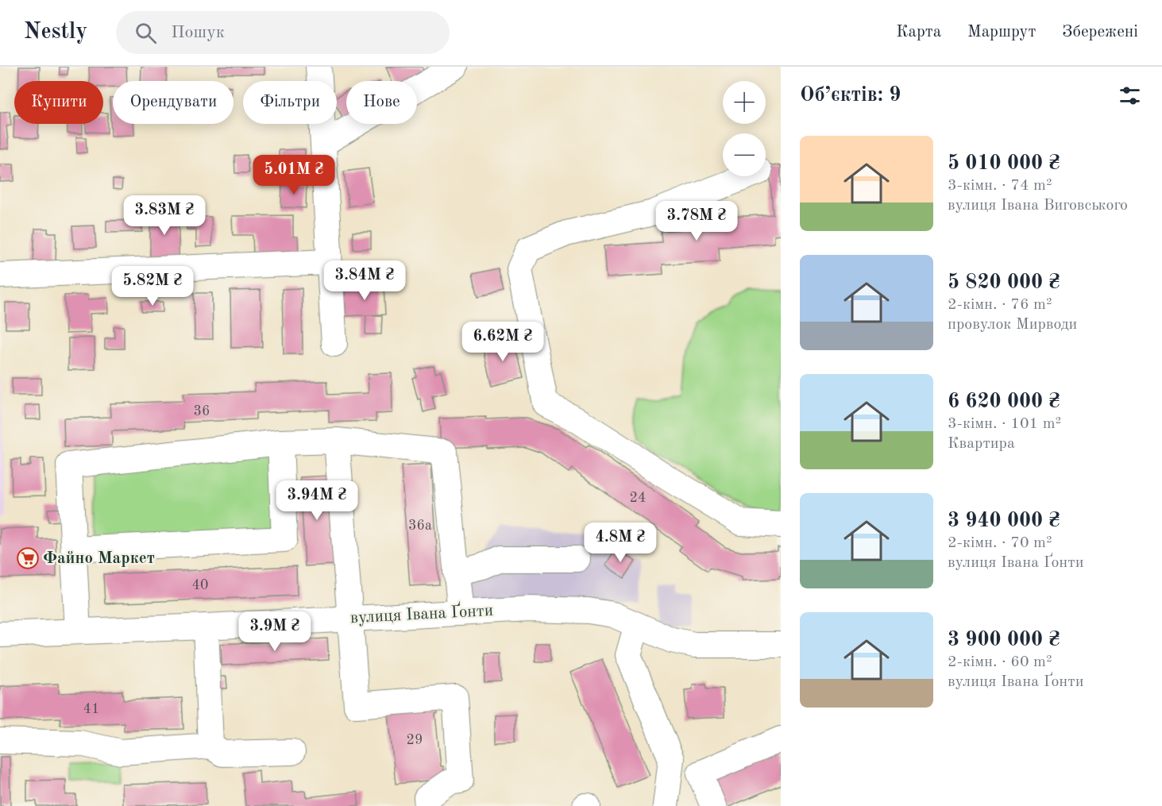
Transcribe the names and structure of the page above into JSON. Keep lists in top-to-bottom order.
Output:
{
  "streets": {
    "street": ["вулиця Івана Ґонти"]
  },
  "places": {
    "supermarket": ["Файно Маркет"]
  },
  "house_numbers": [
    "36",
    "24",
    "36а",
    "40",
    "41",
    "29"
  ],
  "page": {
    "header": "Nestly",
    "search": "Пошук",
    "nav": ["Карта", "Маршрут", "Збережені"],
    "heading": "Об’єктів: 9",
    "map_buttons": ["+", "−"],
    "chip": [
      "Купити",
      "Орендувати",
      "Фільтри",
      "Нове"
    ],
    "list": [
      {
        "name": "5 010 000 ₴",
        "note": "3-кімн. · 74 m² · вулиця Івана Виговського"
      },
      {
        "name": "5 820 000 ₴",
        "note": "2-кімн. · 76 m² · провулок Мирводи"
      },
      {
        "name": "6 620 000 ₴",
        "note": "3-кімн. · 101 m² · Квартира"
      },
      {
        "name": "3 940 000 ₴",
        "note": "2-кімн. · 70 m² · вулиця Івана Ґонти"
      },
      {
        "name": "3 900 000 ₴",
        "note": "2-кімн. · 60 m² · вулиця Івана Ґонти"
      }
    ],
    "price": [
      "5.01M ₴",
      "3.83M ₴",
      "3.78M ₴",
      "3.84M ₴",
      "5.82M ₴",
      "6.62M ₴",
      "3.94M ₴",
      "4.8M ₴",
      "3.9M ₴"
    ]
  }
}
